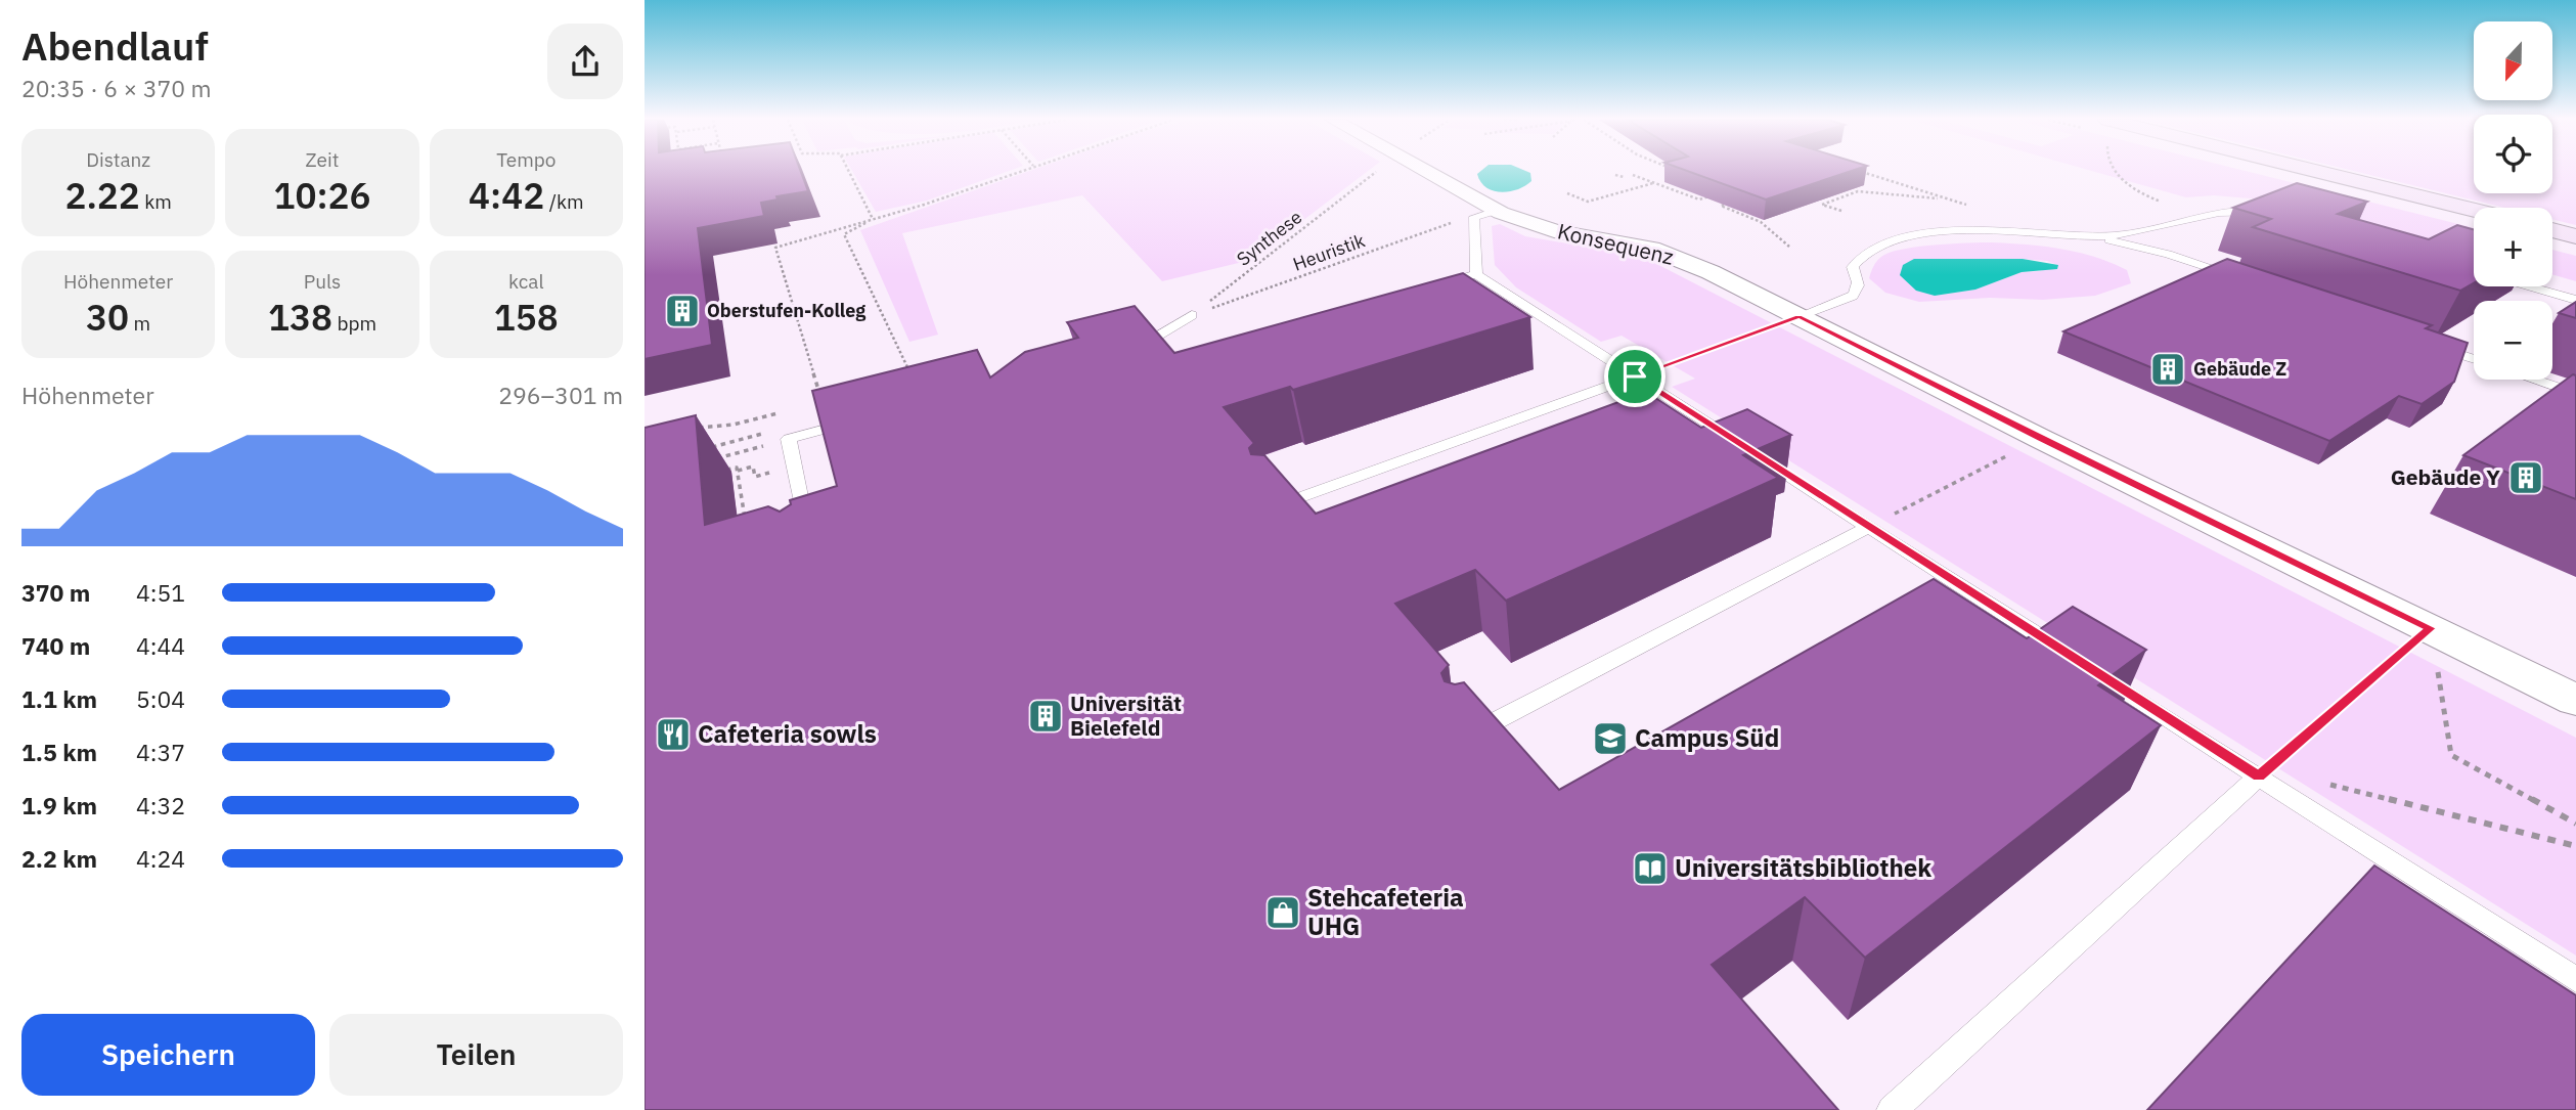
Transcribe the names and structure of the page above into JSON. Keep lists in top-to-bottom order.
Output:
{
  "streets": {
    "street": ["Konsequenz"],
    "path": ["Synthese", "Heuristik"]
  },
  "crossings": [
    ["Synthese", "Heuristik"],
    ["Konsequenz", "Heuristik"]
  ],
  "places": {
    "building": [
      "Oberstufen-Kolleg",
      "Gebäude Z",
      "Gebäude Y",
      "Universität Bielefeld"
    ],
    "restaurant": ["Cafeteria sowls"],
    "school or university": ["Campus Süd"],
    "library": ["Universitätsbibliothek"],
    "shop": ["Stehcafeteria UHG"]
  },
  "north": "bottom",
  "page": {
    "heading": ["Abendlauf", "20:35 · 6 × 370 m"],
    "map_buttons": ["+", "−"],
    "stats": [
      ["Distanz", "2.22 km"],
      ["Zeit", "10:26"],
      ["Tempo", "4:42 /km"],
      ["Höhenmeter", "30 m"],
      ["Puls", "138 bpm"],
      ["kcal", "158"]
    ],
    "chart": ["Höhenmeter", "296–301 m"],
    "list": [
      {
        "name": "370 m",
        "note": "4:51"
      },
      {
        "name": "740 m",
        "note": "4:44"
      },
      {
        "name": "1.1 km",
        "note": "5:04"
      },
      {
        "name": "1.5 km",
        "note": "4:37"
      },
      {
        "name": "1.9 km",
        "note": "4:32"
      },
      {
        "name": "2.2 km",
        "note": "4:24"
      }
    ],
    "buttons": ["Speichern", "Teilen"]
  }
}
